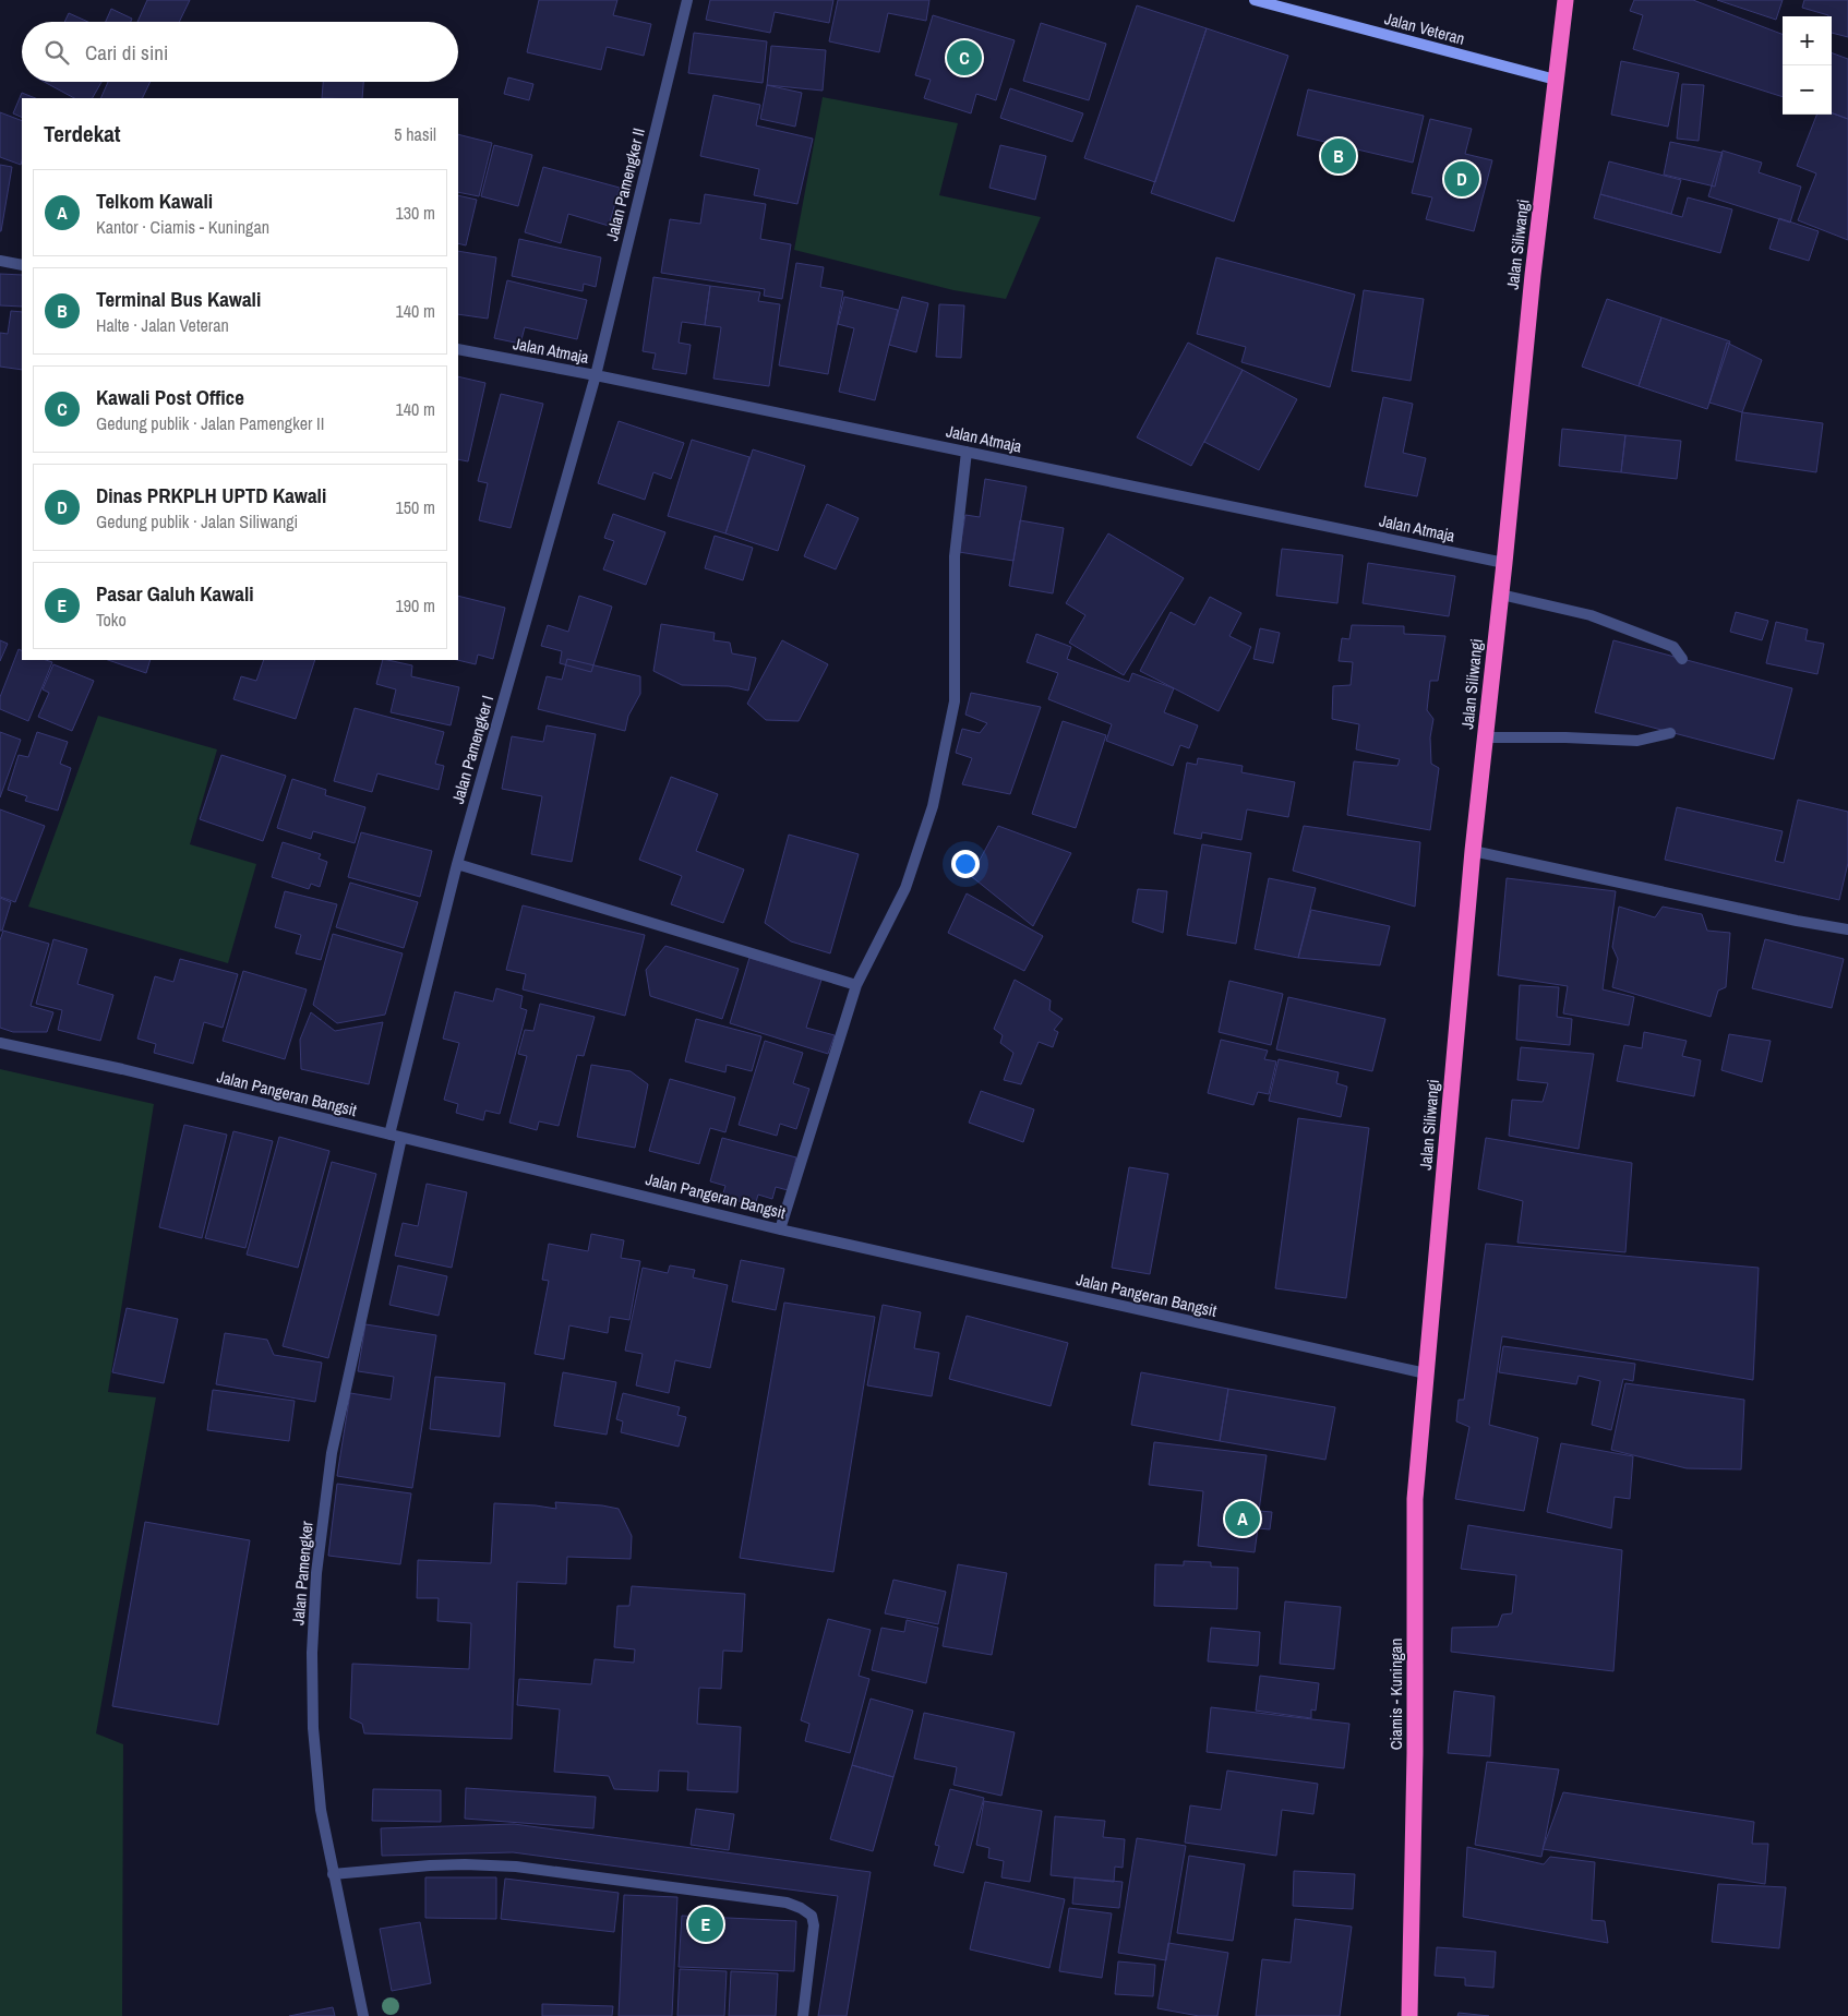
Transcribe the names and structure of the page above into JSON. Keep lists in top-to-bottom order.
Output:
{
  "streets": {
    "highway": ["Jalan Siliwangi", "Ciamis - Kuningan"],
    "main road": ["Jalan Veteran"],
    "street": [
      "Jalan Pamengker II",
      "Jalan Atmaja",
      "Jalan Pamengker I",
      "Jalan Pangeran Bangsit",
      "Jalan Pamengker"
    ]
  },
  "crossings": [
    ["Jalan Veteran", "Jalan Siliwangi"],
    ["Jalan Pamengker II", "Jalan Atmaja"],
    ["Jalan Pamengker II", "Jalan Pamengker I"],
    ["Jalan Siliwangi", "Jalan Atmaja"],
    ["Jalan Siliwangi", "Jalan Pangeran Bangsit"],
    ["Jalan Siliwangi", "Ciamis - Kuningan"],
    ["Jalan Atmaja", "Jalan Pamengker I"],
    ["Jalan Pamengker I", "Jalan Pangeran Bangsit"],
    ["Jalan Pangeran Bangsit", "Jalan Pamengker"],
    ["Jalan Pangeran Bangsit", "Ciamis - Kuningan"]
  ],
  "page": {
    "map_buttons": ["+", "−"],
    "search": "Cari di sini",
    "pins": [
      "C",
      "B",
      "D",
      "A",
      "E"
    ],
    "heading": ["Terdekat", "5 hasil"],
    "list": [
      {
        "mark": "A",
        "name": "Telkom Kawali",
        "note": "Kantor · Ciamis - Kuningan",
        "value": "130 m"
      },
      {
        "mark": "B",
        "name": "Terminal Bus Kawali",
        "note": "Halte · Jalan Veteran",
        "value": "140 m"
      },
      {
        "mark": "C",
        "name": "Kawali Post Office",
        "note": "Gedung publik · Jalan Pamengker II",
        "value": "140 m"
      },
      {
        "mark": "D",
        "name": "Dinas PRKPLH UPTD Kawali",
        "note": "Gedung publik · Jalan Siliwangi",
        "value": "150 m"
      },
      {
        "mark": "E",
        "name": "Pasar Galuh Kawali",
        "note": "Toko",
        "value": "190 m"
      }
    ]
  }
}
